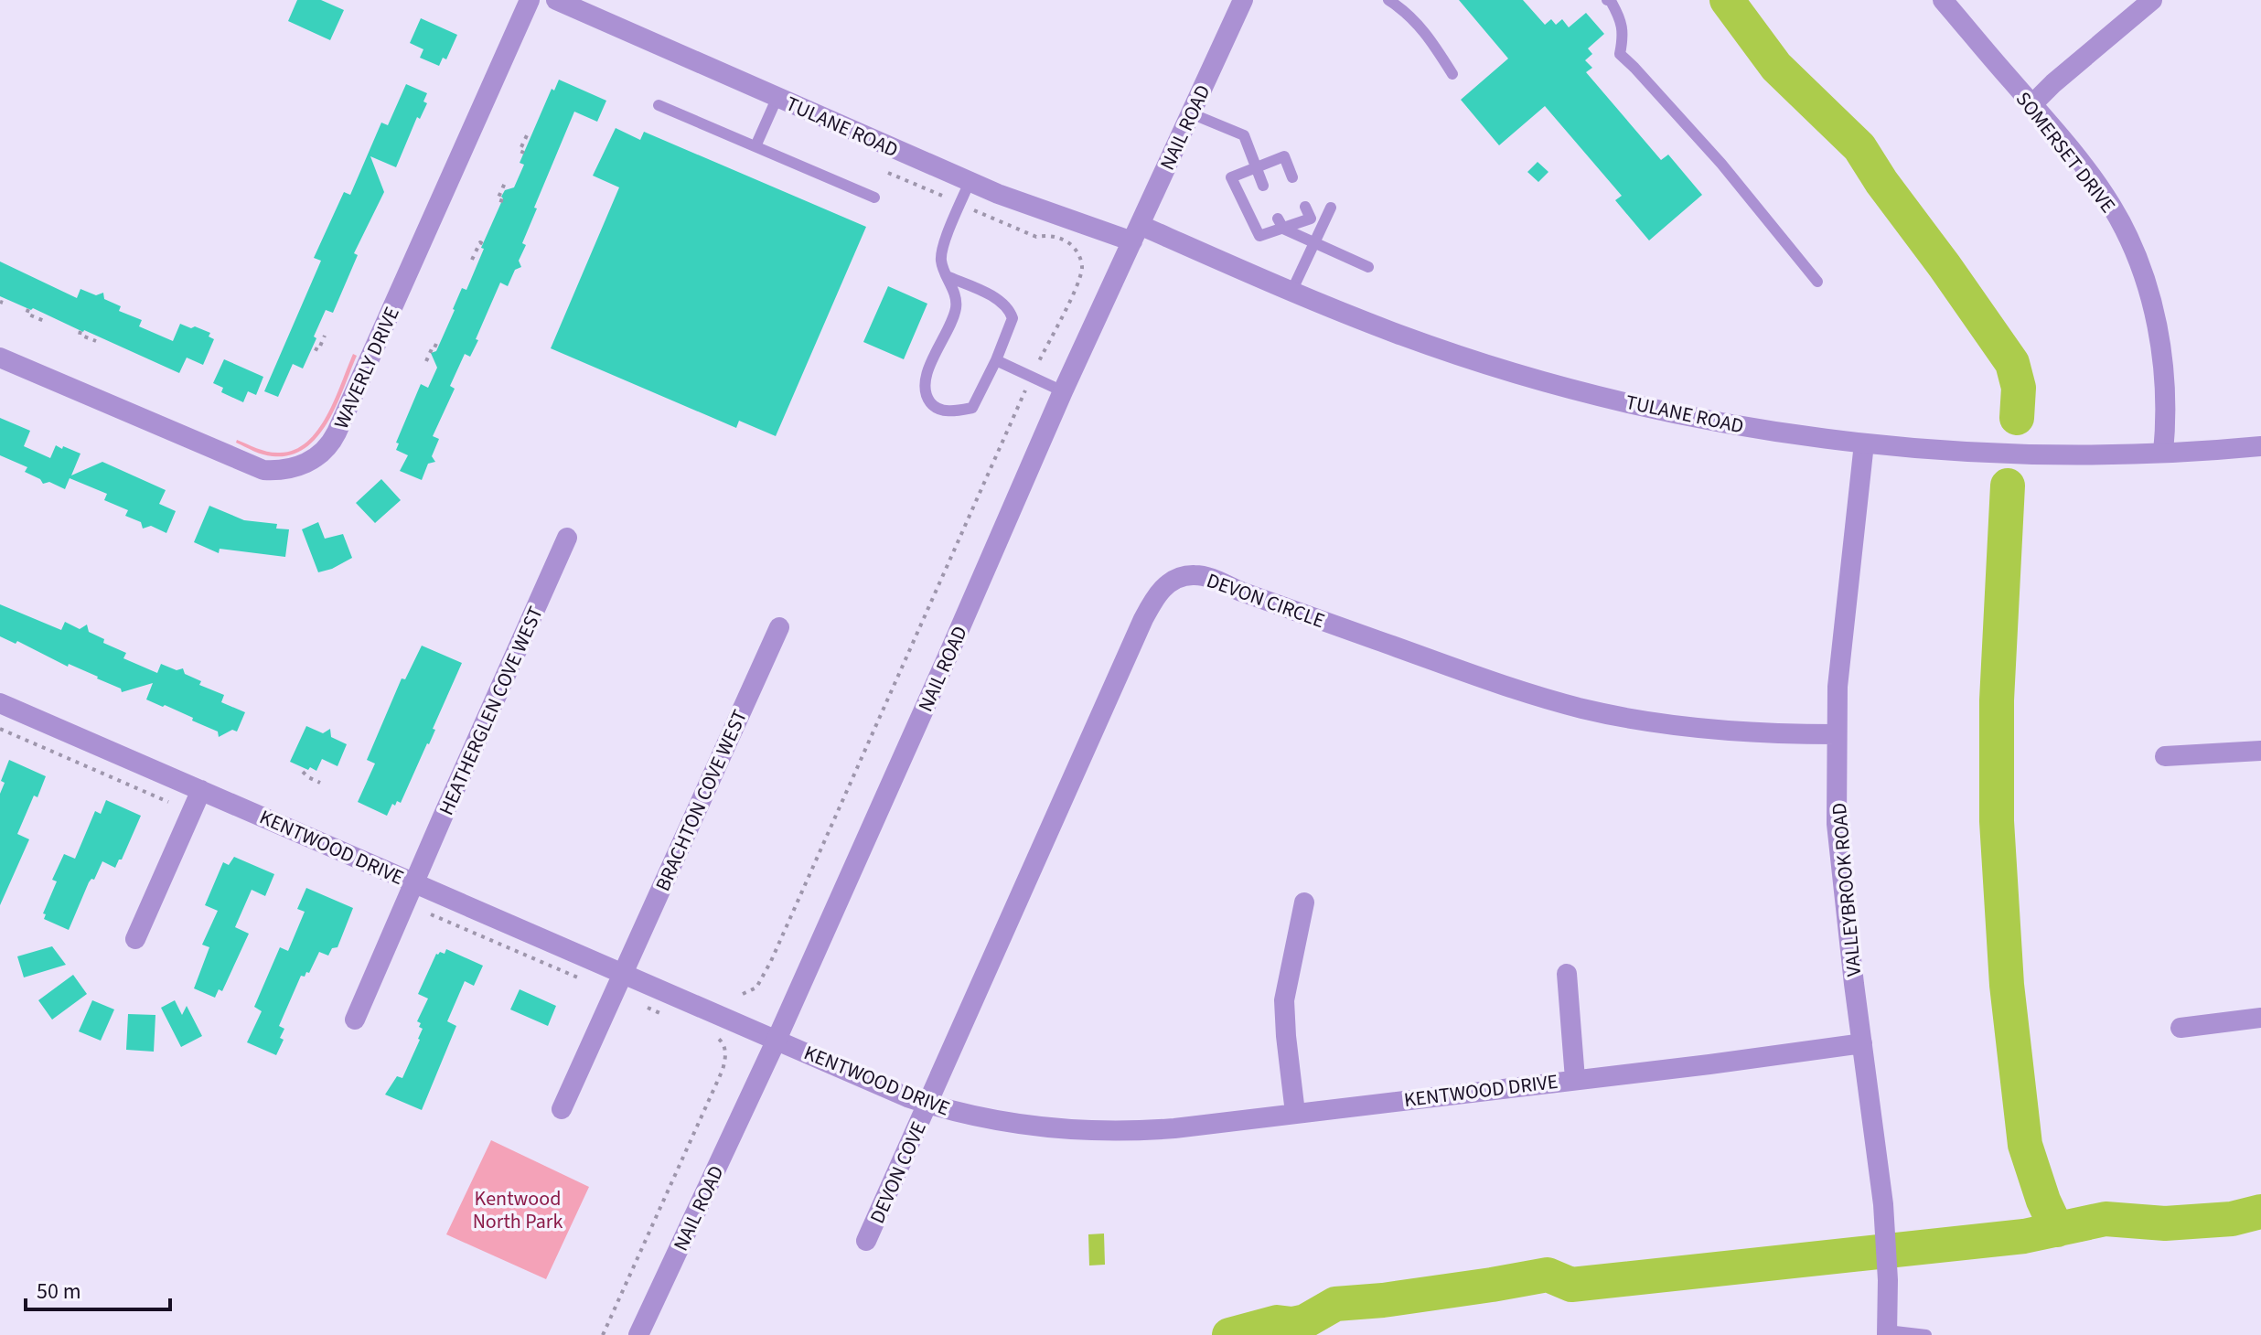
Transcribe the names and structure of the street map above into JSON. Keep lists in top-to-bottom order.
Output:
{
  "streets": {
    "street": [
      "TULANE ROAD",
      "NAIL ROAD",
      "SOMERSET DRIVE",
      "WAVERLY DRIVE",
      "DEVON CIRCLE",
      "HEATHERGLEN COVE WEST",
      "BRACHTON COVE WEST",
      "KENTWOOD DRIVE",
      "VALLEYBROOK ROAD",
      "DEVON COVE"
    ]
  },
  "crossings": [
    ["TULANE ROAD", "NAIL ROAD"],
    ["TULANE ROAD", "SOMERSET DRIVE"],
    ["TULANE ROAD", "VALLEYBROOK ROAD"],
    ["NAIL ROAD", "KENTWOOD DRIVE"],
    ["DEVON CIRCLE", "KENTWOOD DRIVE"],
    ["DEVON CIRCLE", "VALLEYBROOK ROAD"],
    ["DEVON CIRCLE", "DEVON COVE"],
    ["HEATHERGLEN COVE WEST", "KENTWOOD DRIVE"],
    ["BRACHTON COVE WEST", "KENTWOOD DRIVE"],
    ["KENTWOOD DRIVE", "VALLEYBROOK ROAD"],
    ["KENTWOOD DRIVE", "DEVON COVE"]
  ],
  "parks": ["Kentwood North Park"],
  "scale_bar": "50 m"
}
